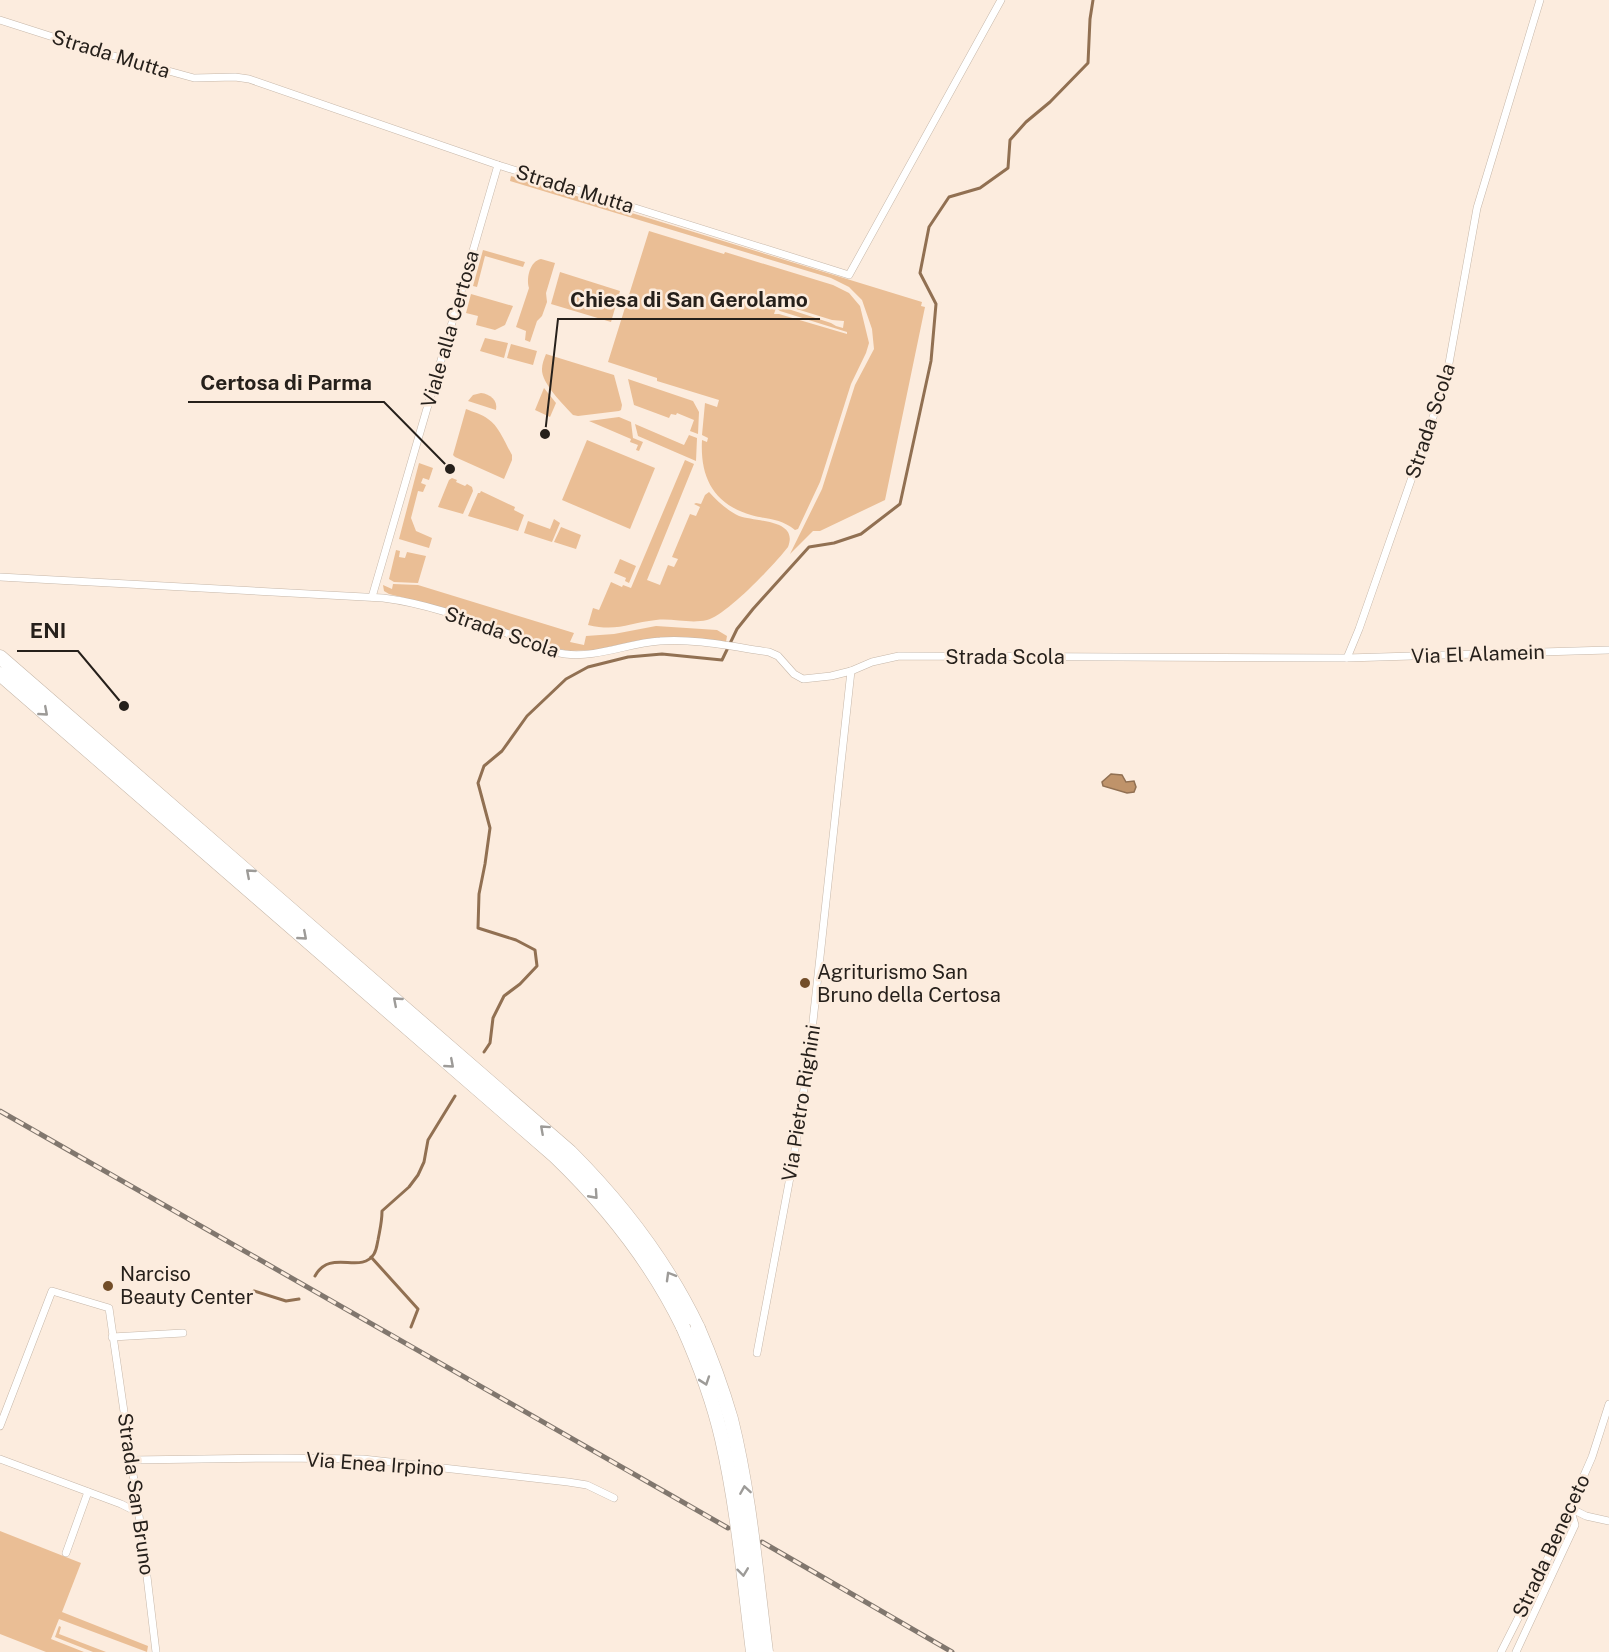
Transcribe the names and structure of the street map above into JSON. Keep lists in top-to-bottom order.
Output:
{
  "streets": {
    "street": [
      "Strada Mutta",
      "Viale alla Certosa",
      "Strada Scola",
      "Via El Alamein",
      "Via Pietro Righini",
      "Via Enea Irpino",
      "Strada San Bruno",
      "Strada Beneceto"
    ]
  },
  "crossings": [
    ["Strada Mutta", "Viale alla Certosa"],
    ["Viale alla Certosa", "Strada Scola"],
    ["Strada Scola", "Via El Alamein"],
    ["Strada Scola", "Via Pietro Righini"],
    ["Via Enea Irpino", "Strada San Bruno"]
  ],
  "places": [
    "Chiesa di San Gerolamo",
    "Certosa di Parma",
    "ENI",
    "Agriturismo San Bruno della Certosa",
    "Narciso Beauty Center"
  ]
}
